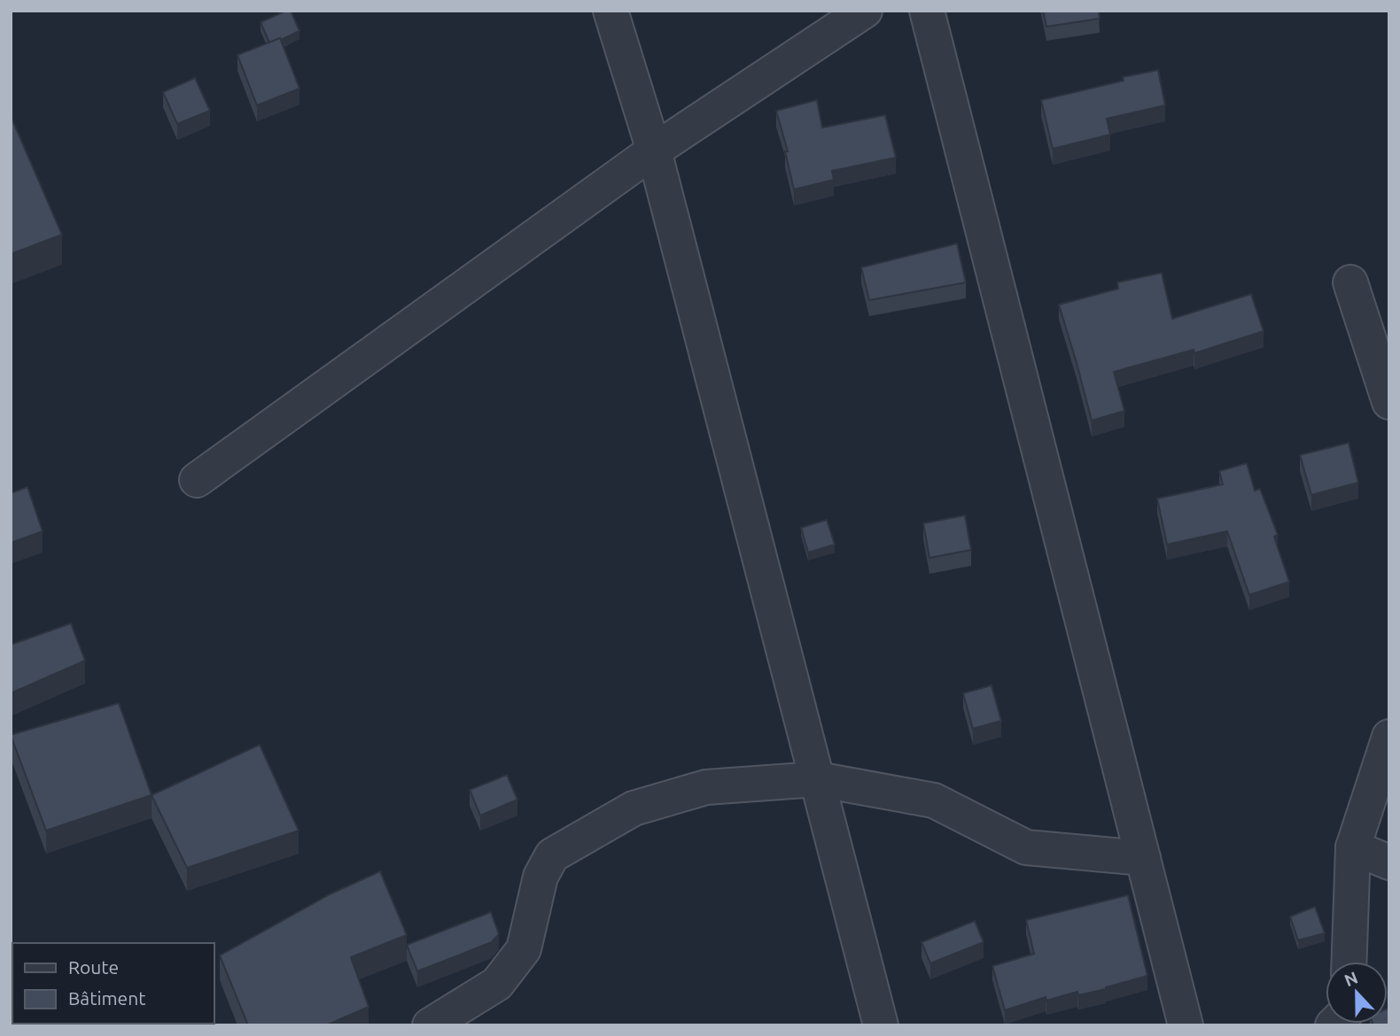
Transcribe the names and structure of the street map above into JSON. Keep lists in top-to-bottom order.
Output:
{
  "legend": ["Route", "Bâtiment"],
  "north": "top"
}
